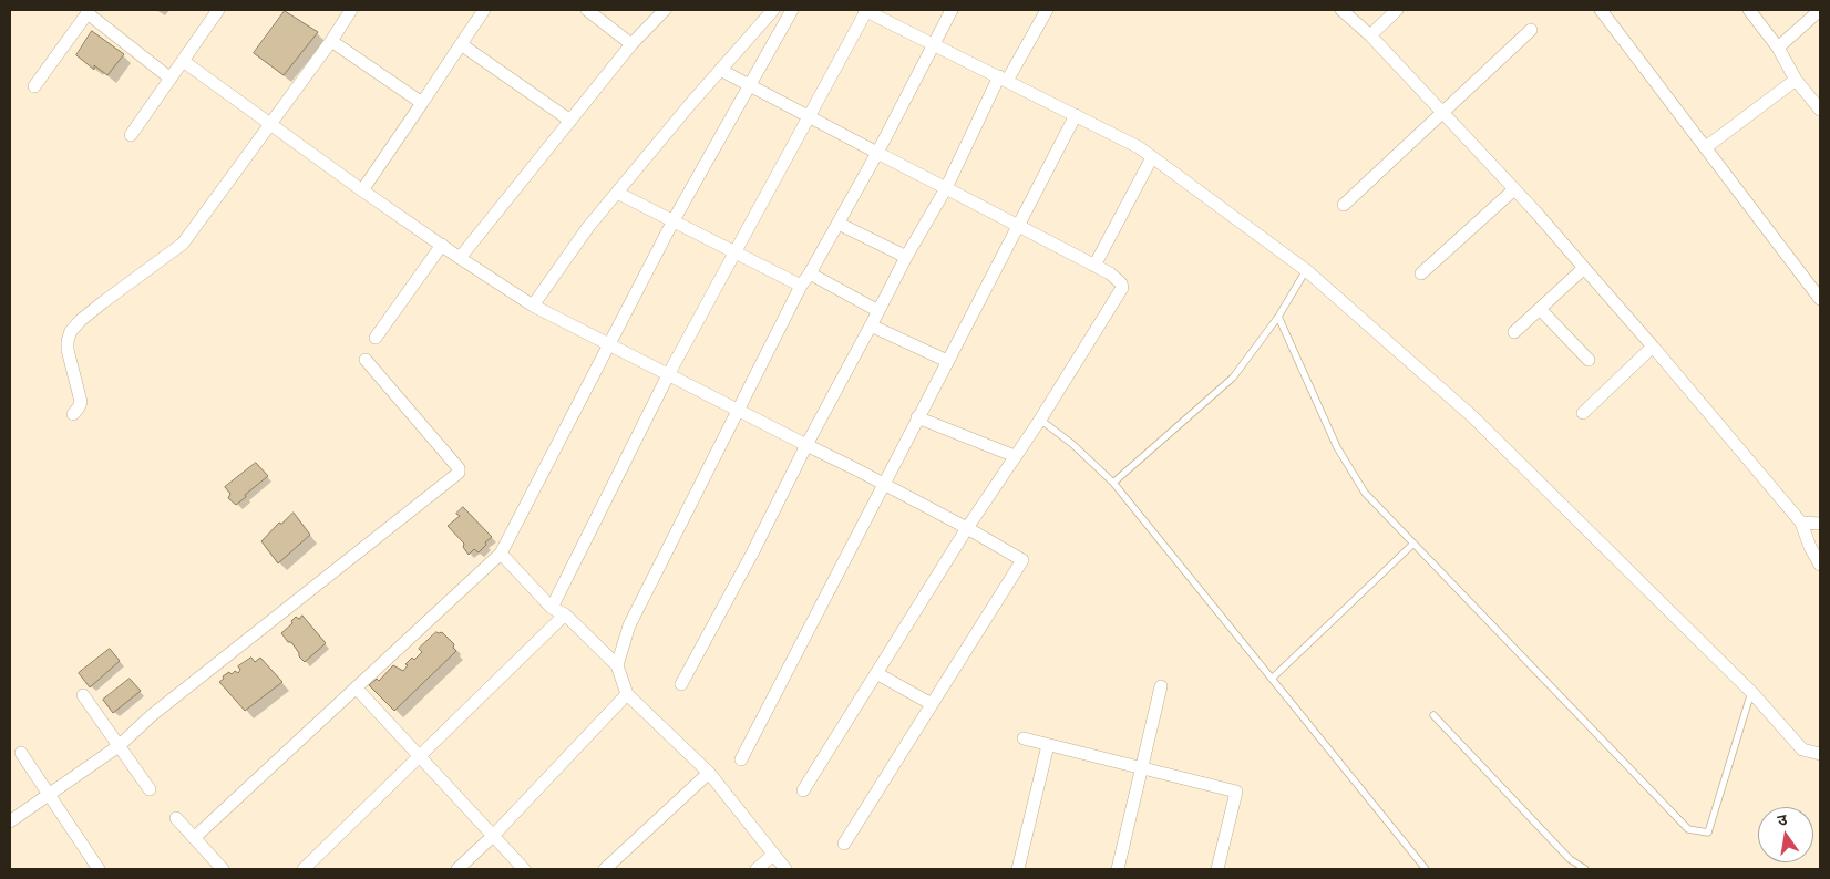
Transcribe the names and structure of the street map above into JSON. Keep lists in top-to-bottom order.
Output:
{
  "north": "top"
}
